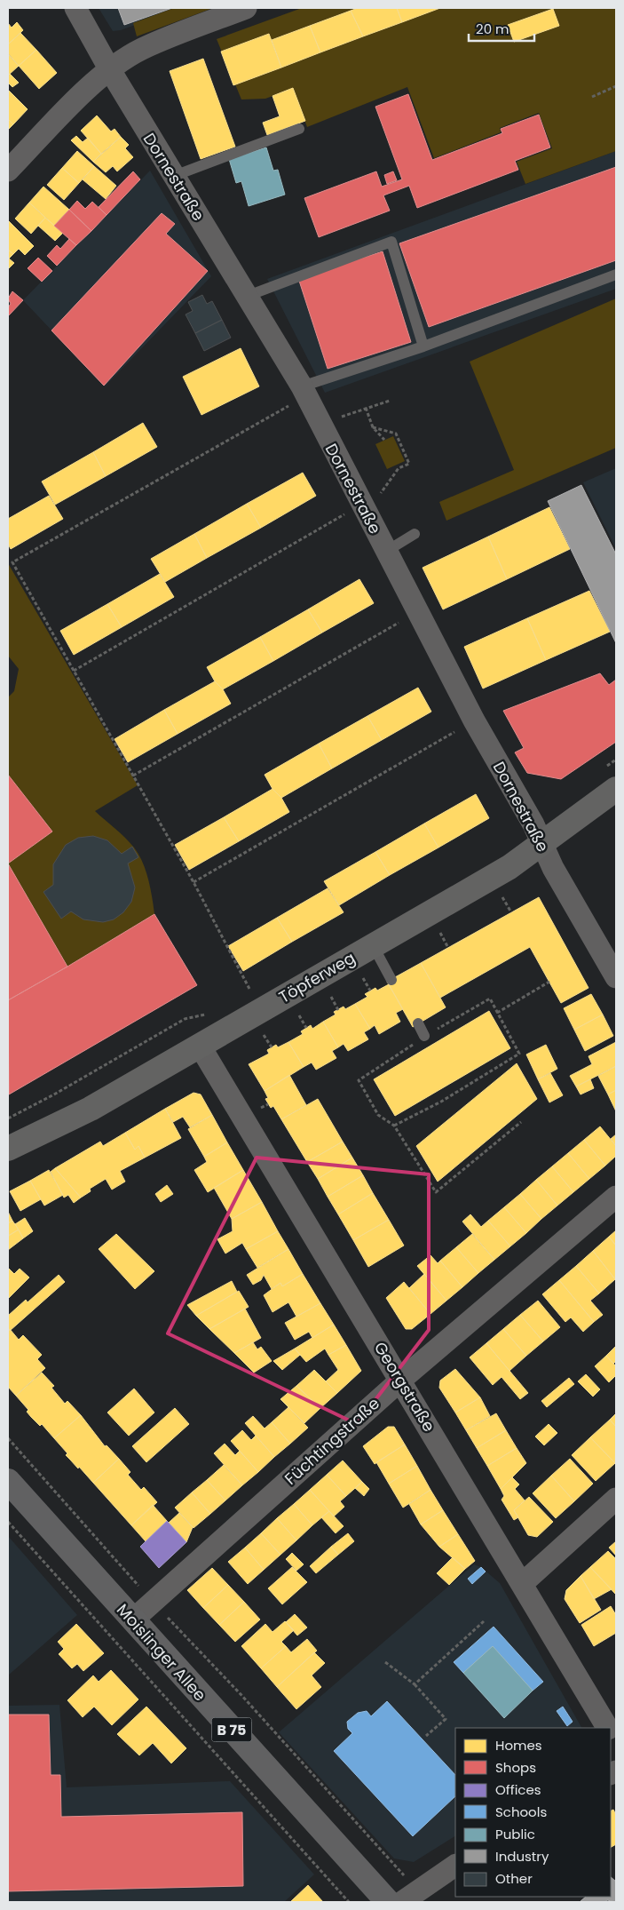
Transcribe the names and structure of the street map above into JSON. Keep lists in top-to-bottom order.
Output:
{
  "streets": {
    "main road": ["Töpferweg", "Moislinger Allee", "B 75"],
    "street": ["Dornestraße", "Georgstraße", "Füchtingstraße"]
  },
  "crossings": [
    ["Dornestraße", "Töpferweg"],
    ["Töpferweg", "Georgstraße"],
    ["Georgstraße", "Füchtingstraße"],
    ["Füchtingstraße", "Moislinger Allee"]
  ],
  "legend": [
    "Homes",
    "Shops",
    "Offices",
    "Schools",
    "Public",
    "Industry",
    "Other"
  ],
  "scale_bar": "20 m"
}
